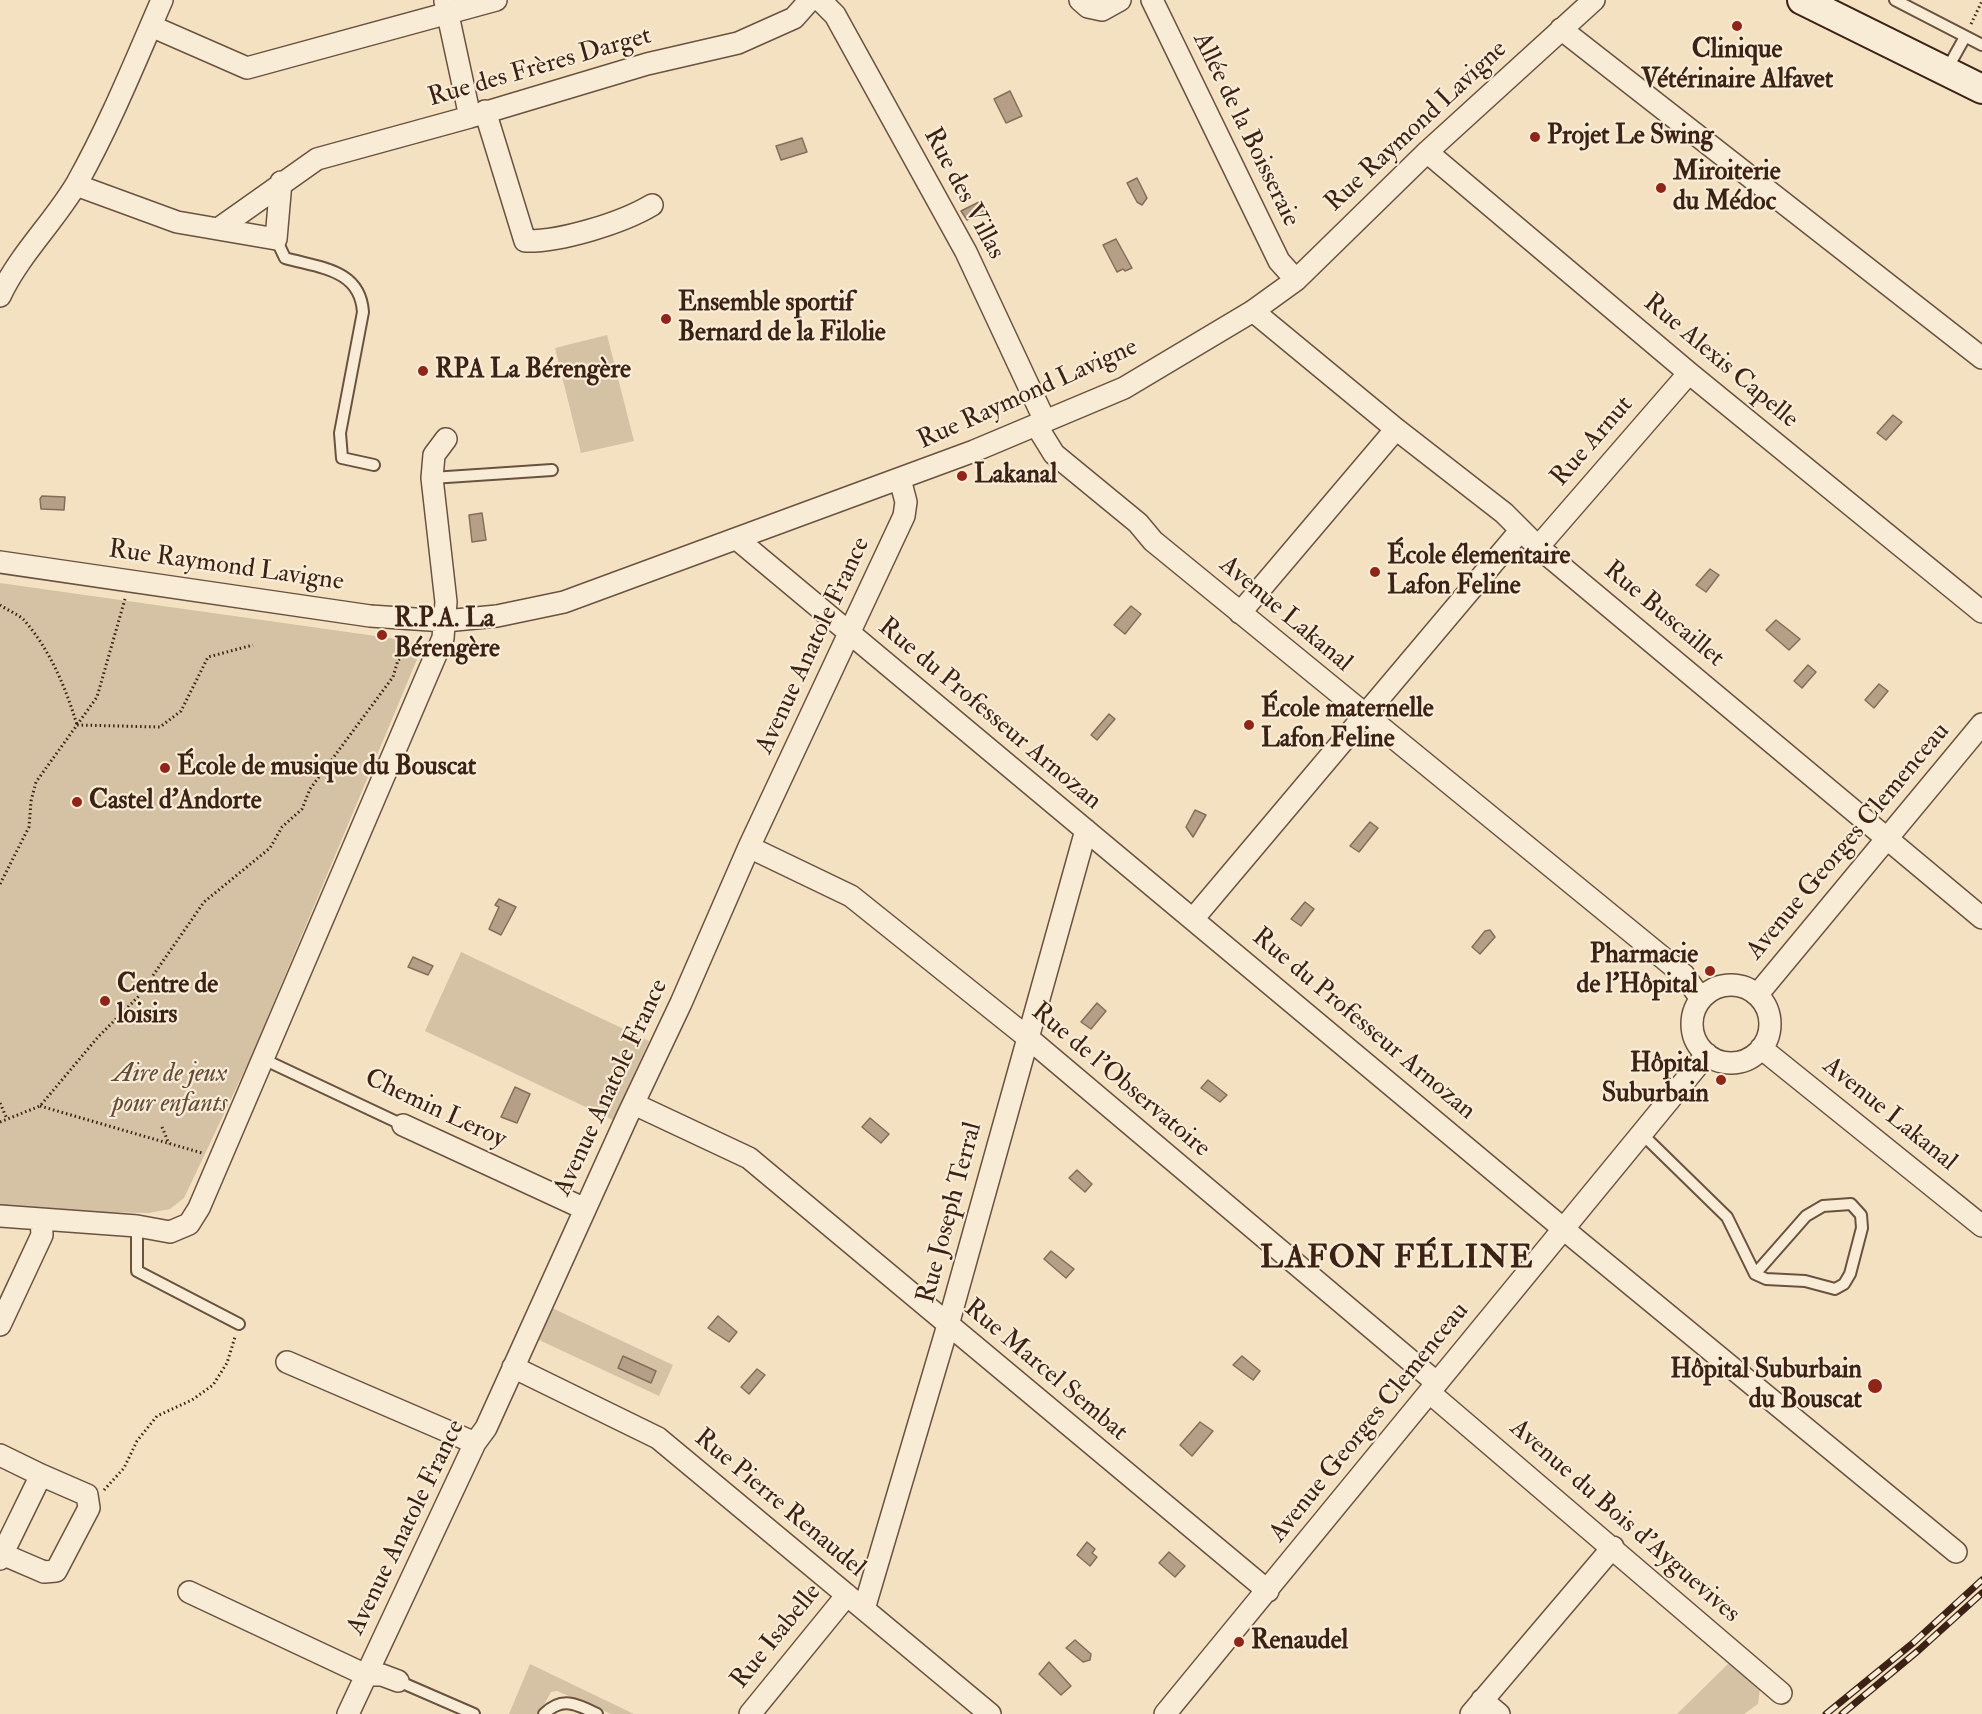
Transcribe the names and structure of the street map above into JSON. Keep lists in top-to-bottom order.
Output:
{
  "streets": {
    "street": [
      "Rue des Frères Darget",
      "Rue Raymond Lavigne",
      "Allée de la Boisseraie",
      "Rue des Villas",
      "Rue Alexis Capelle",
      "Rue Arnut",
      "Avenue Lakanal",
      "Rue Buscaillet",
      "Avenue Anatole France",
      "Rue du Professeur Arnozan",
      "Avenue Georges Clemenceau",
      "Rue de l'Observatoire",
      "Chemin Leroy",
      "Rue Joseph Terral",
      "Rue Marcel Sembat",
      "Rue Pierre Renaudel",
      "Avenue du Bois d'Ayguevives",
      "Rue Isabelle"
    ]
  },
  "crossings": [
    ["Rue Raymond Lavigne", "Allée de la Boisseraie"],
    ["Rue Raymond Lavigne", "Rue des Villas"],
    ["Rue Raymond Lavigne", "Rue Alexis Capelle"],
    ["Rue Raymond Lavigne", "Avenue Lakanal"],
    ["Rue Raymond Lavigne", "Rue Buscaillet"],
    ["Rue Raymond Lavigne", "Avenue Anatole France"],
    ["Rue Raymond Lavigne", "Rue du Professeur Arnozan"],
    ["Rue des Villas", "Avenue Lakanal"],
    ["Rue Alexis Capelle", "Rue Arnut"],
    ["Rue Arnut", "Rue Buscaillet"],
    ["Avenue Lakanal", "Avenue Georges Clemenceau"],
    ["Rue Buscaillet", "Avenue Georges Clemenceau"],
    ["Avenue Anatole France", "Rue du Professeur Arnozan"],
    ["Avenue Anatole France", "Rue de l'Observatoire"],
    ["Avenue Anatole France", "Chemin Leroy"],
    ["Avenue Anatole France", "Rue Marcel Sembat"],
    ["Avenue Anatole France", "Rue Pierre Renaudel"],
    ["Rue du Professeur Arnozan", "Avenue Georges Clemenceau"],
    ["Rue du Professeur Arnozan", "Rue Joseph Terral"],
    ["Avenue Georges Clemenceau", "Rue de l'Observatoire"],
    ["Avenue Georges Clemenceau", "Rue Marcel Sembat"],
    ["Avenue Georges Clemenceau", "Avenue du Bois d'Ayguevives"],
    ["Rue de l'Observatoire", "Rue Joseph Terral"],
    ["Rue de l'Observatoire", "Avenue du Bois d'Ayguevives"],
    ["Rue Joseph Terral", "Rue Marcel Sembat"],
    ["Rue Joseph Terral", "Rue Pierre Renaudel"],
    ["Rue Pierre Renaudel", "Rue Isabelle"]
  ],
  "districts": ["LAFON FÉLINE"],
  "parks": ["Aire de jeux pour enfants"],
  "places": [
    "Clinique Vétérinaire Alfavet",
    "Projet Le Swing",
    "Miroiterie du Médoc",
    "Ensemble sportif Bernard de la Filolie",
    "RPA La Bérengère",
    "Lakanal",
    "École élementaire Lafon Feline",
    "R.P.A. La Bérengère",
    "École maternelle Lafon Feline",
    "École de musique du Bouscat",
    "Castel d'Andorte",
    "Pharmacie de l'Hôpital",
    "Centre de loisirs",
    "Hôpital Suburbain",
    "Hôpital Suburbain du Bouscat",
    "Renaudel"
  ]
}
